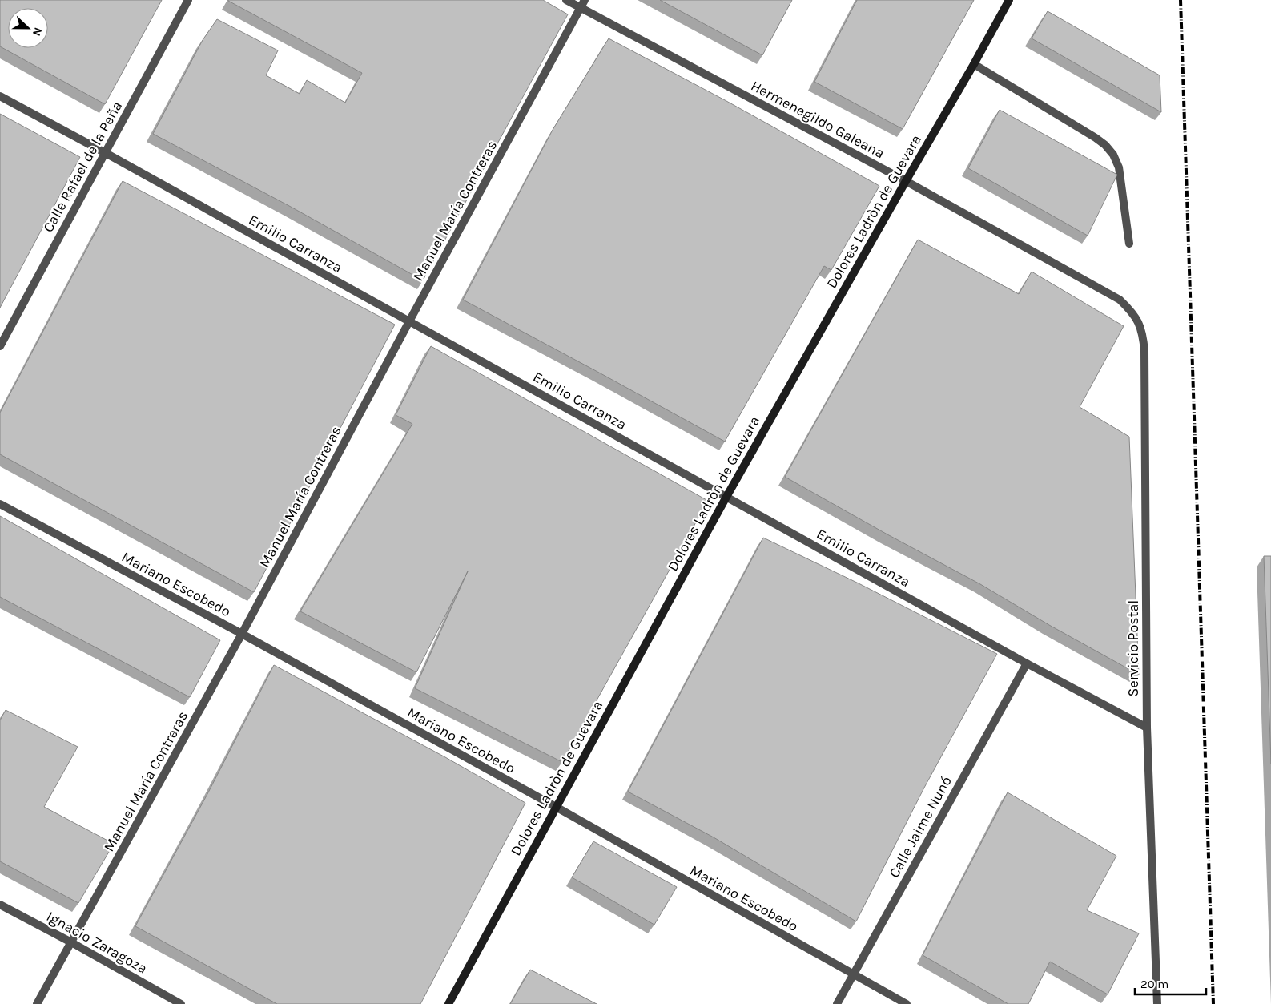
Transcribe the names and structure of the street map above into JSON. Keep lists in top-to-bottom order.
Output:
{
  "streets": {
    "street": [
      "Hermenegildo Galeana",
      "Calle Rafael de la Peña",
      "Manuel María Contreras",
      "Dolores Ladròn de Guevara",
      "Emilio Carranza",
      "Mariano Escobedo",
      "Servicio Postal",
      "Calle Jaime Nunó",
      "Ignacio Zaragoza"
    ]
  },
  "crossings": [
    ["Hermenegildo Galeana", "Manuel María Contreras"],
    ["Hermenegildo Galeana", "Dolores Ladròn de Guevara"],
    ["Hermenegildo Galeana", "Servicio Postal"],
    ["Calle Rafael de la Peña", "Emilio Carranza"],
    ["Manuel María Contreras", "Emilio Carranza"],
    ["Manuel María Contreras", "Mariano Escobedo"],
    ["Manuel María Contreras", "Ignacio Zaragoza"],
    ["Dolores Ladròn de Guevara", "Emilio Carranza"],
    ["Dolores Ladròn de Guevara", "Mariano Escobedo"],
    ["Emilio Carranza", "Servicio Postal"],
    ["Emilio Carranza", "Calle Jaime Nunó"],
    ["Mariano Escobedo", "Calle Jaime Nunó"]
  ],
  "scale_bar": "20 m",
  "north": "right"
}
